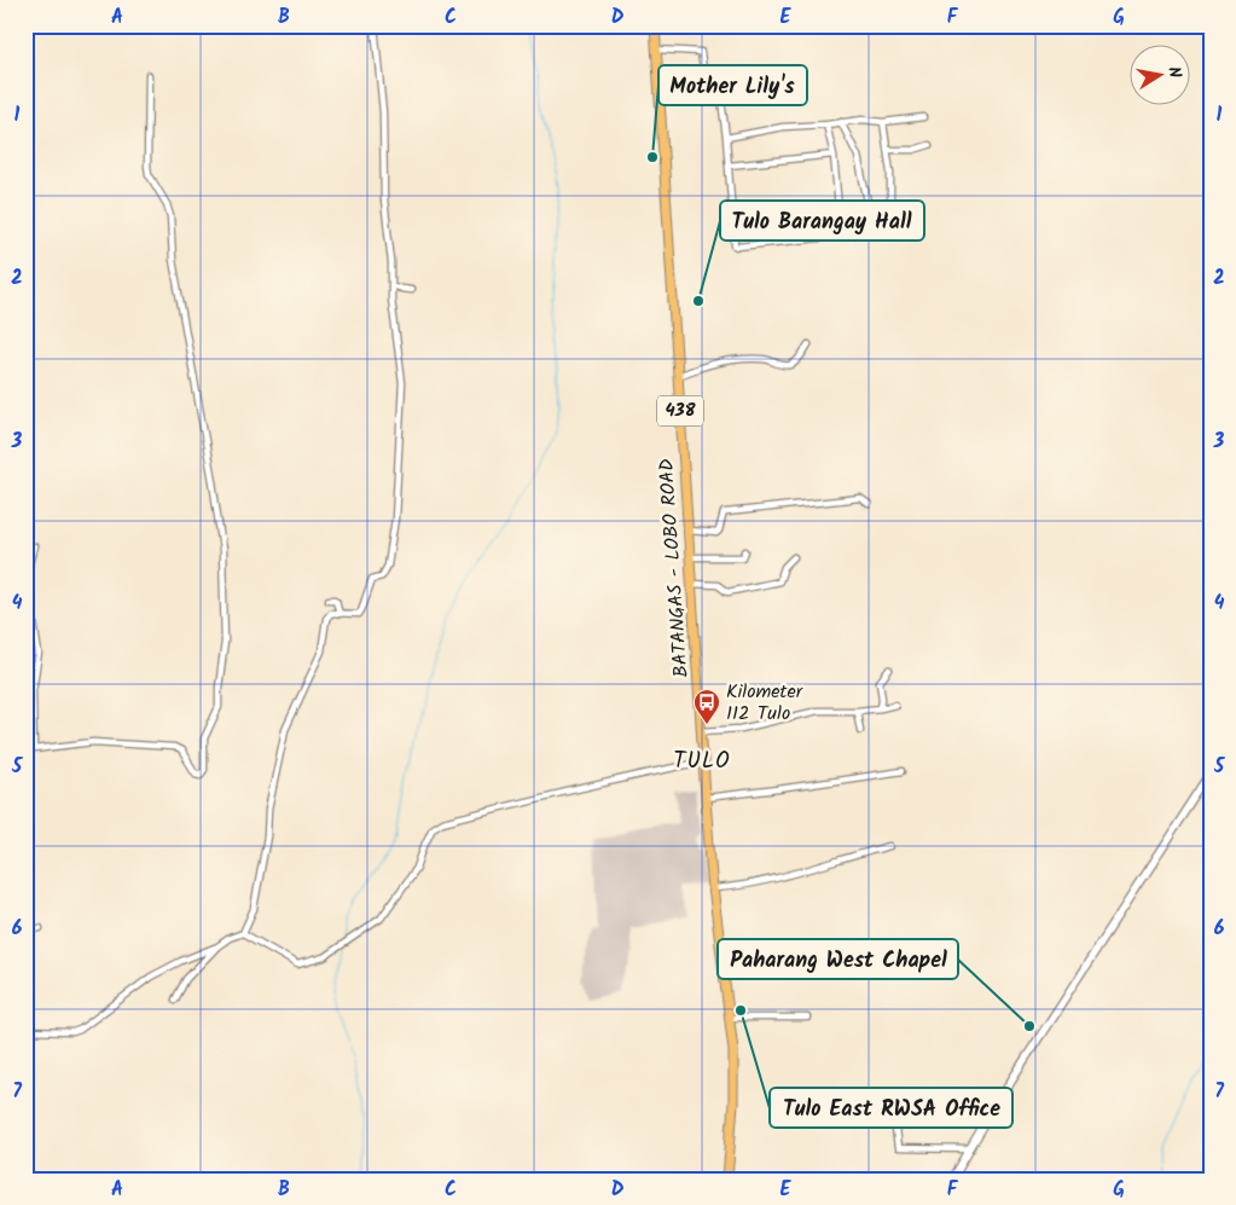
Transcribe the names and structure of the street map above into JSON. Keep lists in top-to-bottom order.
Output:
{
  "streets": {
    "main road": ["438", "BATANGAS - LOBO ROAD"]
  },
  "districts": ["TULO"],
  "places": {
    "other": [
      "Mother Lily's",
      "Tulo Barangay Hall",
      "Tulo East RWSA Office",
      "Paharang West Chapel"
    ],
    "bus stop": ["Kilometer 112 Tulo"]
  },
  "north": "right",
  "grid": {
    "columns": [
      "A",
      "B",
      "C",
      "D",
      "E",
      "F",
      "G"
    ],
    "rows": [
      "1",
      "2",
      "3",
      "4",
      "5",
      "6",
      "7"
    ]
  }
}
